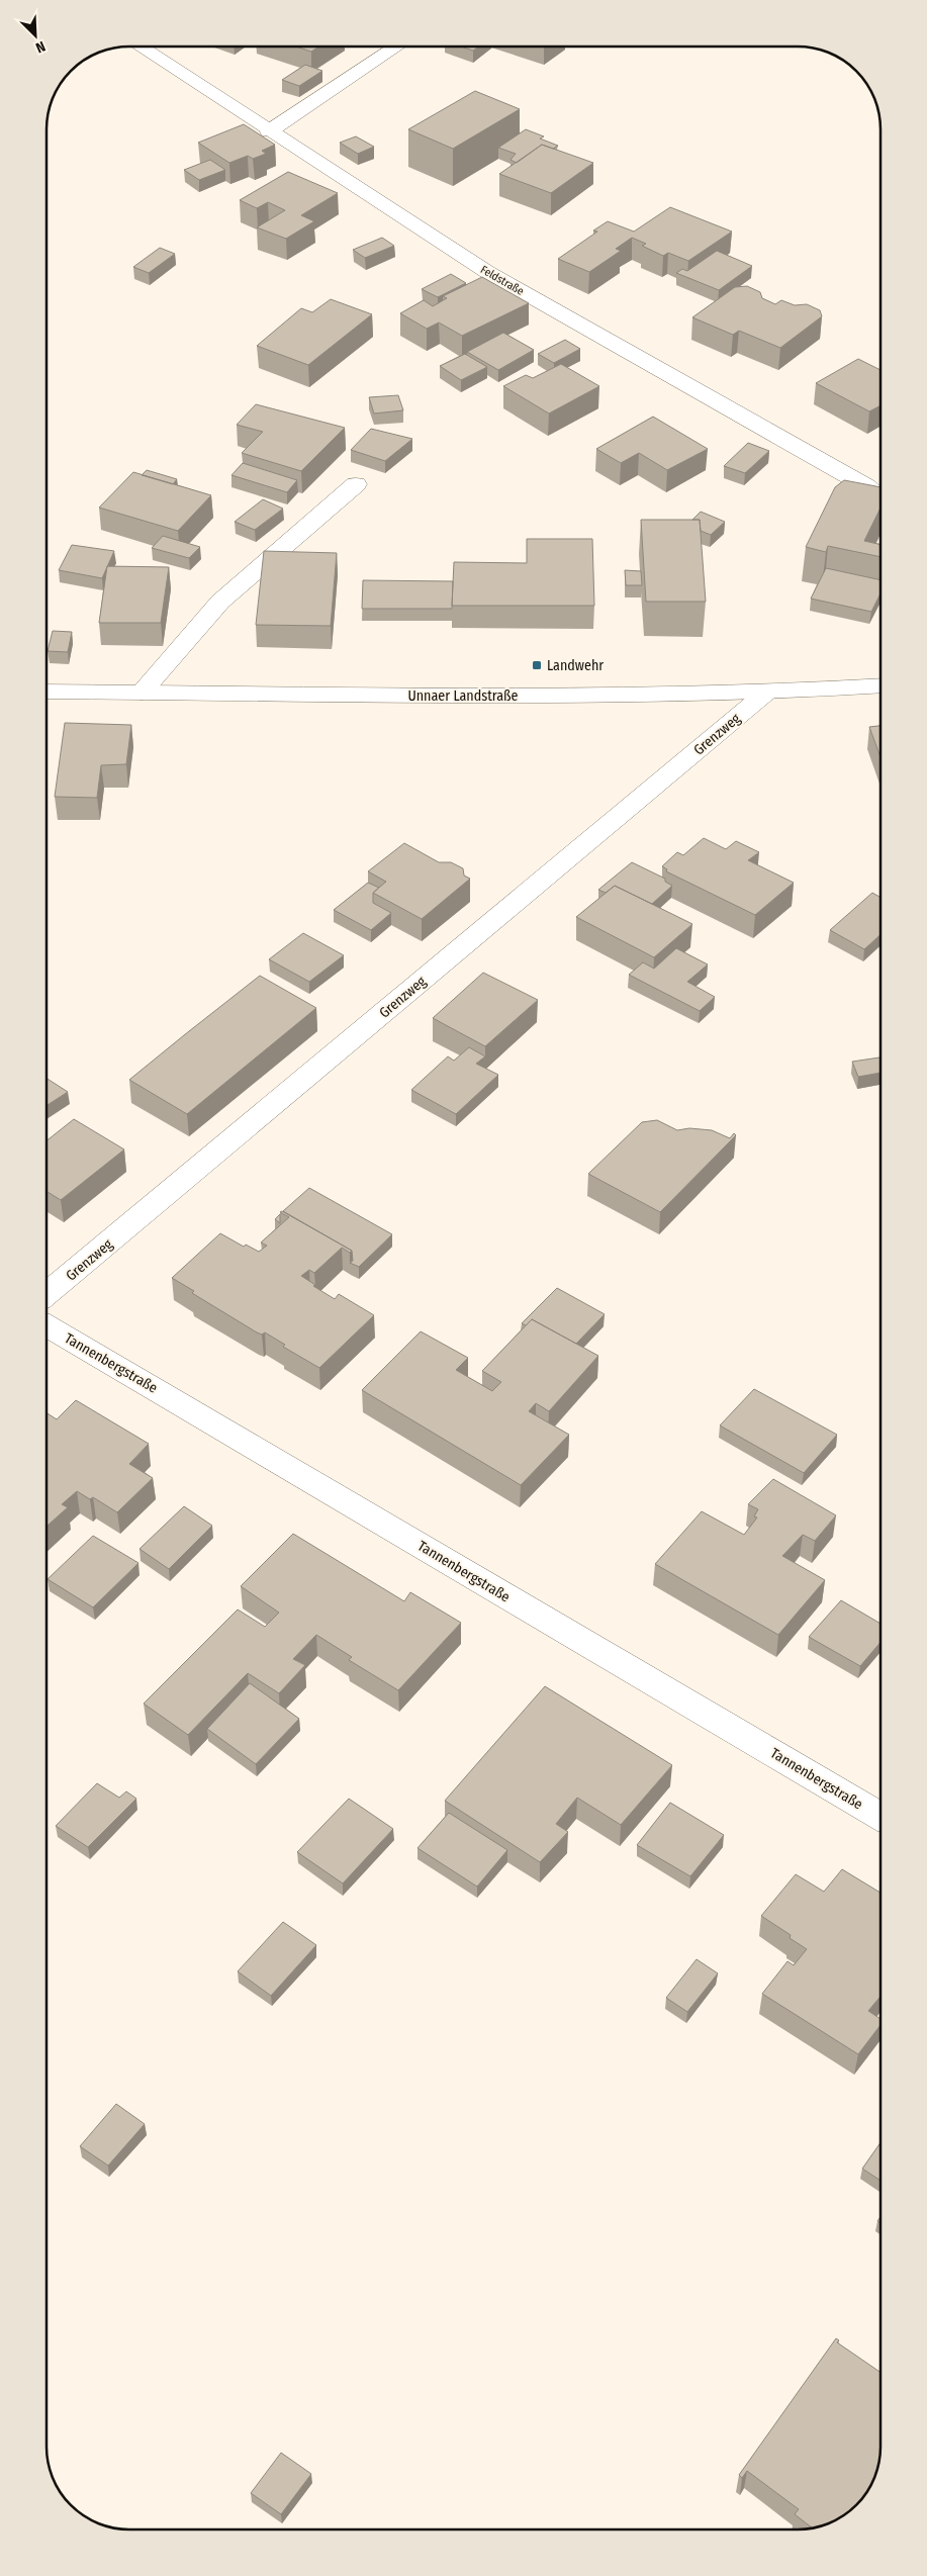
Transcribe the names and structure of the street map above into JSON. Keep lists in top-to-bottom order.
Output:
{
  "streets": {
    "street": [
      "Feldstraße",
      "Unnaer Landstraße",
      "Grenzweg",
      "Tannenbergstraße"
    ]
  },
  "crossings": [
    ["Unnaer Landstraße", "Grenzweg"]
  ],
  "places": {
    "transit": ["Landwehr"]
  },
  "north": "bottom right"
}
